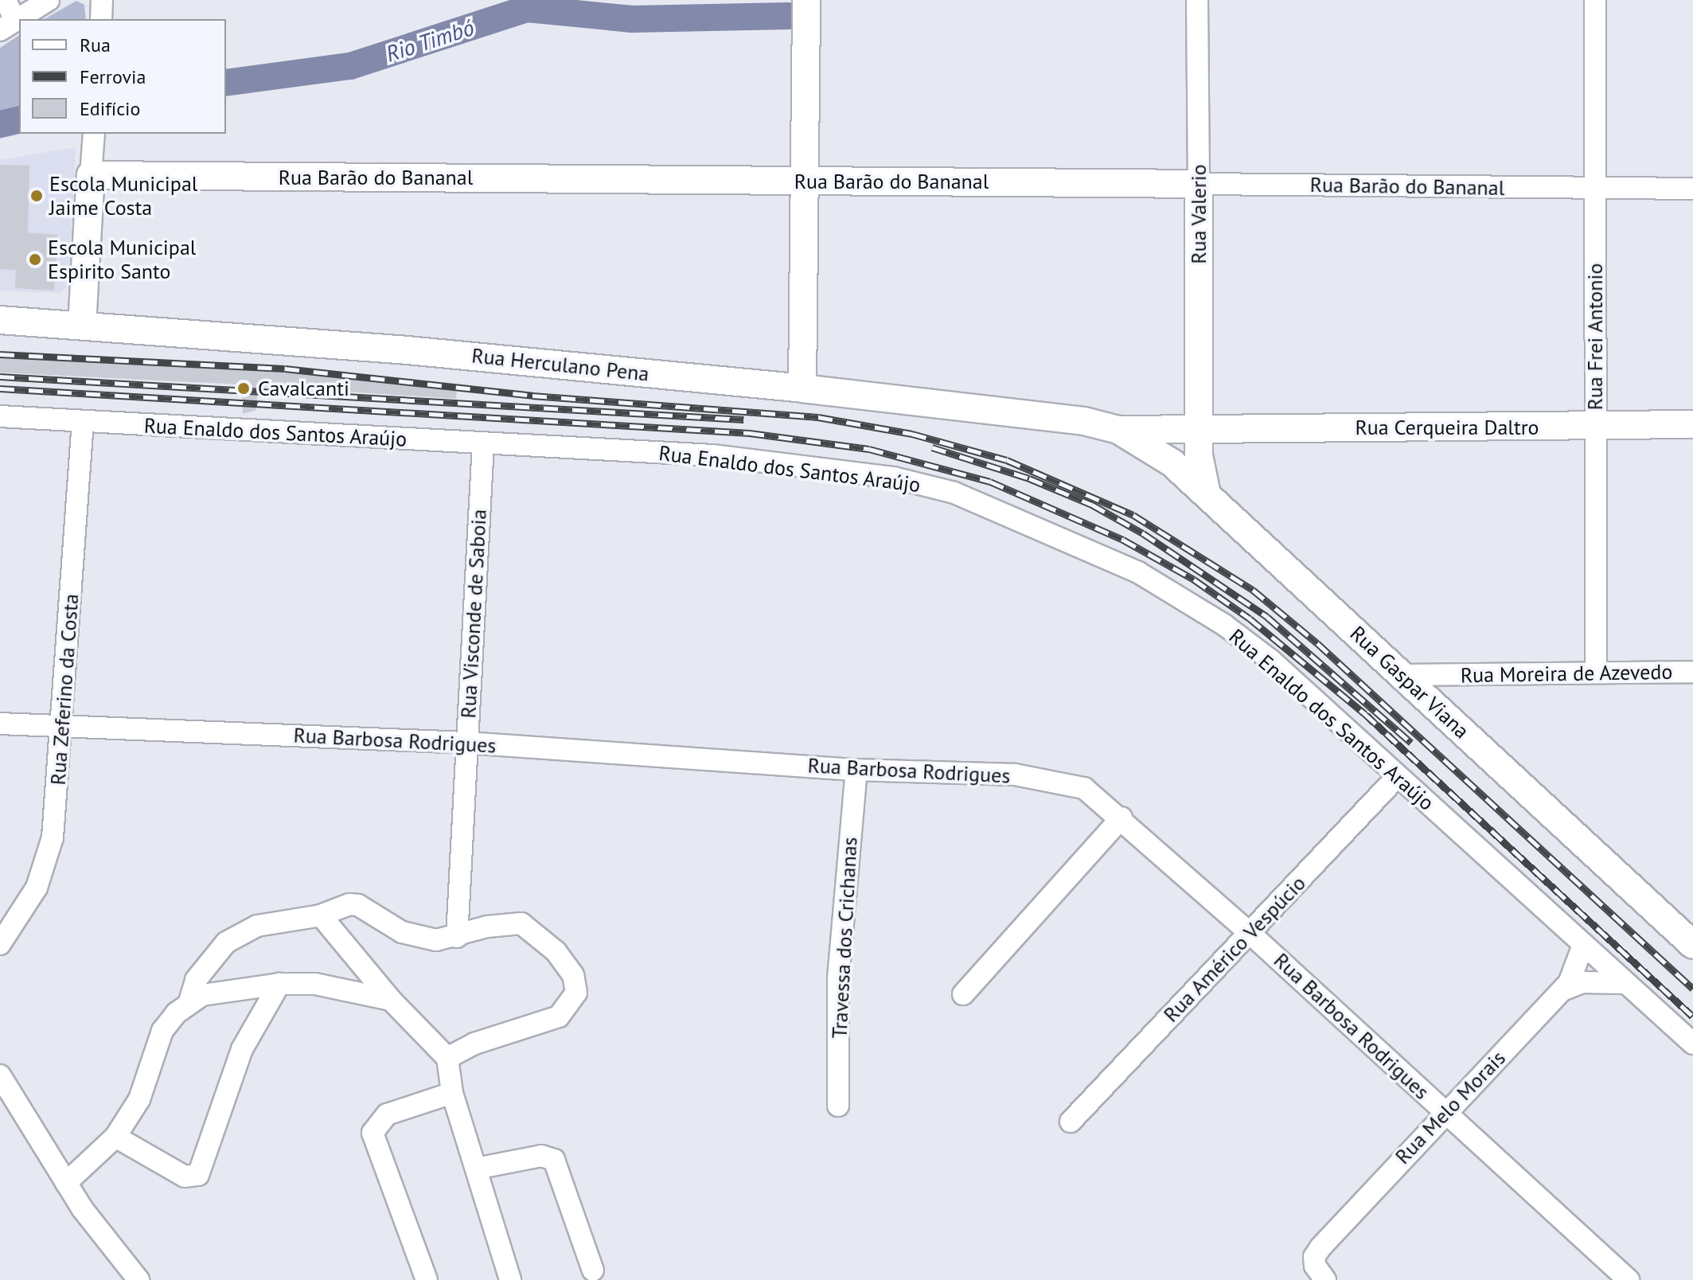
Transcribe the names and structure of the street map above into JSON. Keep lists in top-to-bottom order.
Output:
{
  "streets": {
    "main road": [
      "Rua Barão do Bananal",
      "Rua Valerio",
      "Rua Herculano Pena",
      "Rua Cerqueira Daltro",
      "Rua Gaspar Viana"
    ],
    "street": [
      "Rua Frei Antonio",
      "Rua Enaldo dos Santos Araújo",
      "Rua Visconde de Saboia",
      "Rua Moreira de Azevedo",
      "Rua Zeferino da Costa",
      "Rua Barbosa Rodrigues",
      "Travessa dos Crichanas",
      "Rua Américo Vespúcio",
      "Rua Melo Morais"
    ]
  },
  "crossings": [
    ["Rua Barão do Bananal", "Rua Valerio"],
    ["Rua Barão do Bananal", "Rua Frei Antonio"],
    ["Rua Valerio", "Rua Cerqueira Daltro"],
    ["Rua Frei Antonio", "Rua Cerqueira Daltro"],
    ["Rua Frei Antonio", "Rua Moreira de Azevedo"],
    ["Rua Herculano Pena", "Rua Cerqueira Daltro"],
    ["Rua Herculano Pena", "Rua Gaspar Viana"],
    ["Rua Cerqueira Daltro", "Rua Gaspar Viana"],
    ["Rua Enaldo dos Santos Araújo", "Rua Visconde de Saboia"],
    ["Rua Enaldo dos Santos Araújo", "Rua Zeferino da Costa"],
    ["Rua Enaldo dos Santos Araújo", "Rua Américo Vespúcio"],
    ["Rua Enaldo dos Santos Araújo", "Rua Melo Morais"],
    ["Rua Visconde de Saboia", "Rua Barbosa Rodrigues"],
    ["Rua Moreira de Azevedo", "Rua Gaspar Viana"],
    ["Rua Zeferino da Costa", "Rua Barbosa Rodrigues"],
    ["Rua Barbosa Rodrigues", "Travessa dos Crichanas"],
    ["Rua Barbosa Rodrigues", "Rua Américo Vespúcio"],
    ["Rua Barbosa Rodrigues", "Rua Melo Morais"]
  ],
  "water": ["Rio Timbó"],
  "places": ["Escola Municipal Jaime Costa", "Escola Municipal Espirito Santo", "Cavalcanti"],
  "legend": ["Rua", "Ferrovia", "Edifício"]
}
